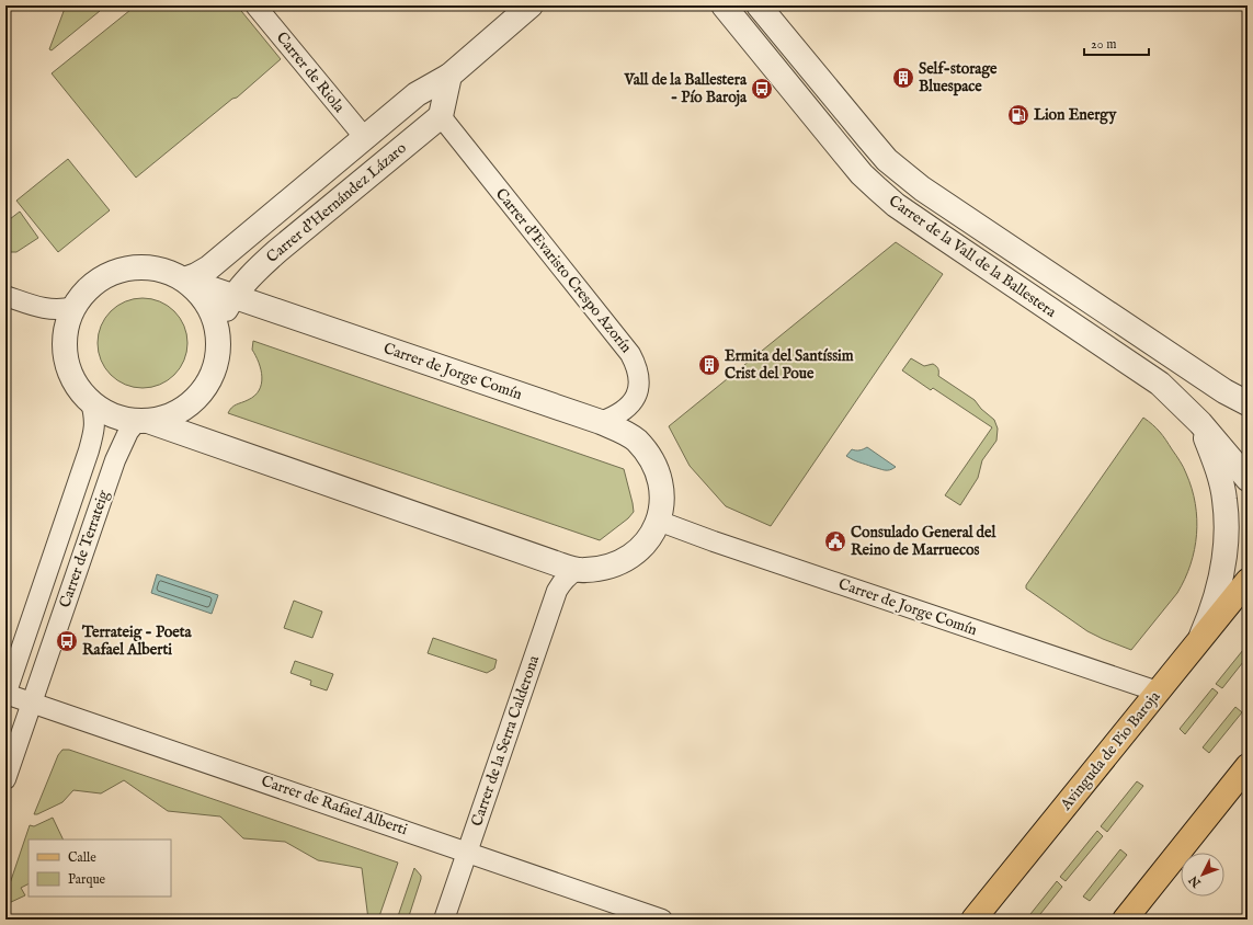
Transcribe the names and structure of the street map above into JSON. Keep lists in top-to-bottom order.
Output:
{
  "streets": {
    "main road": ["Avinguda de Pio Baroja"],
    "street": [
      "Carrer de Riola",
      "Carrer d'Hernández Lázaro",
      "Carrer de la Vall de la Ballestera",
      "Carrer d'Evaristo Crespo Azorín",
      "Carrer de Jorge Comín",
      "Carrer de Terrateig",
      "Carrer de la Serra Calderona",
      "Carrer de Rafael Alberti"
    ]
  },
  "crossings": [
    ["Carrer de Riola", "Carrer d'Hernández Lázaro"],
    ["Carrer d'Hernández Lázaro", "Carrer d'Evaristo Crespo Azorín"],
    ["Carrer d'Hernández Lázaro", "Carrer de Jorge Comín"],
    ["Carrer d'Hernández Lázaro", "Carrer de Terrateig"],
    ["Carrer d'Evaristo Crespo Azorín", "Carrer de Jorge Comín"],
    ["Carrer de Jorge Comín", "Carrer de Terrateig"],
    ["Carrer de Jorge Comín", "Carrer de la Serra Calderona"],
    ["Carrer de Jorge Comín", "Avinguda de Pio Baroja"],
    ["Carrer de Terrateig", "Carrer de Rafael Alberti"],
    ["Carrer de la Serra Calderona", "Carrer de Rafael Alberti"]
  ],
  "places": {
    "building": ["Self-storage Bluespace", "Ermita del Santíssim Crist del Poue"],
    "bus stop": ["Vall de la Ballestera - Pío Baroja", "Terrateig - Poeta Rafael Alberti"],
    "fuel station": ["Lion Energy"],
    "public building": ["Consulado General del Reino de Marruecos"]
  },
  "legend": ["Calle", "Parque"],
  "scale_bar": "20 m",
  "north": "bottom left"
}
